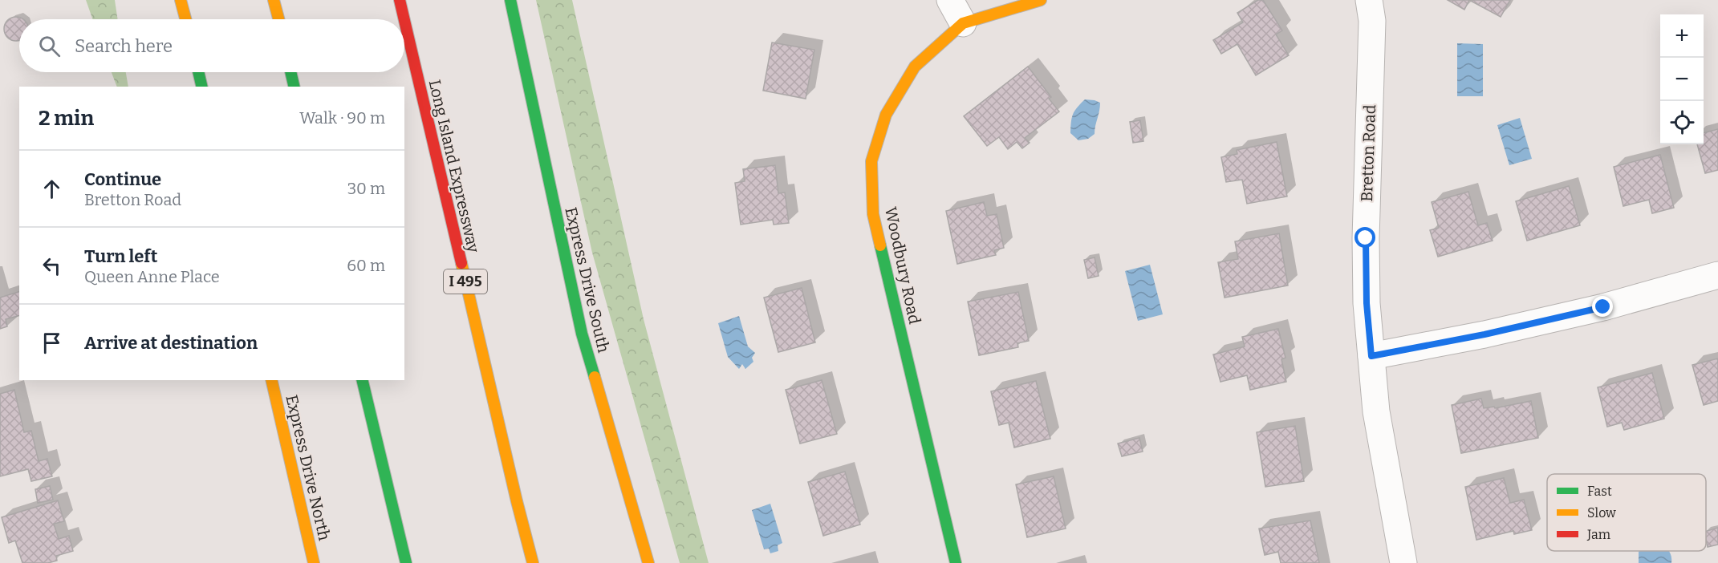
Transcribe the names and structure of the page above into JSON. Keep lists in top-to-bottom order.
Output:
{
  "streets": {
    "main road": [
      "Long Island Expressway",
      "Woodbury Road",
      "Express Drive South",
      "I 495",
      "Express Drive North"
    ],
    "street": ["Bretton Road"]
  },
  "legend": ["Fast", "Slow", "Jam"],
  "page": {
    "map_buttons": ["+", "−"],
    "search": "Search here",
    "heading": ["2 min", "Walk · 90 m"],
    "list": [
      ["Continue", "Bretton Road", "30 m"],
      ["Turn left", "Queen Anne Place", "60 m"],
      "Arrive at destination"
    ]
  }
}
